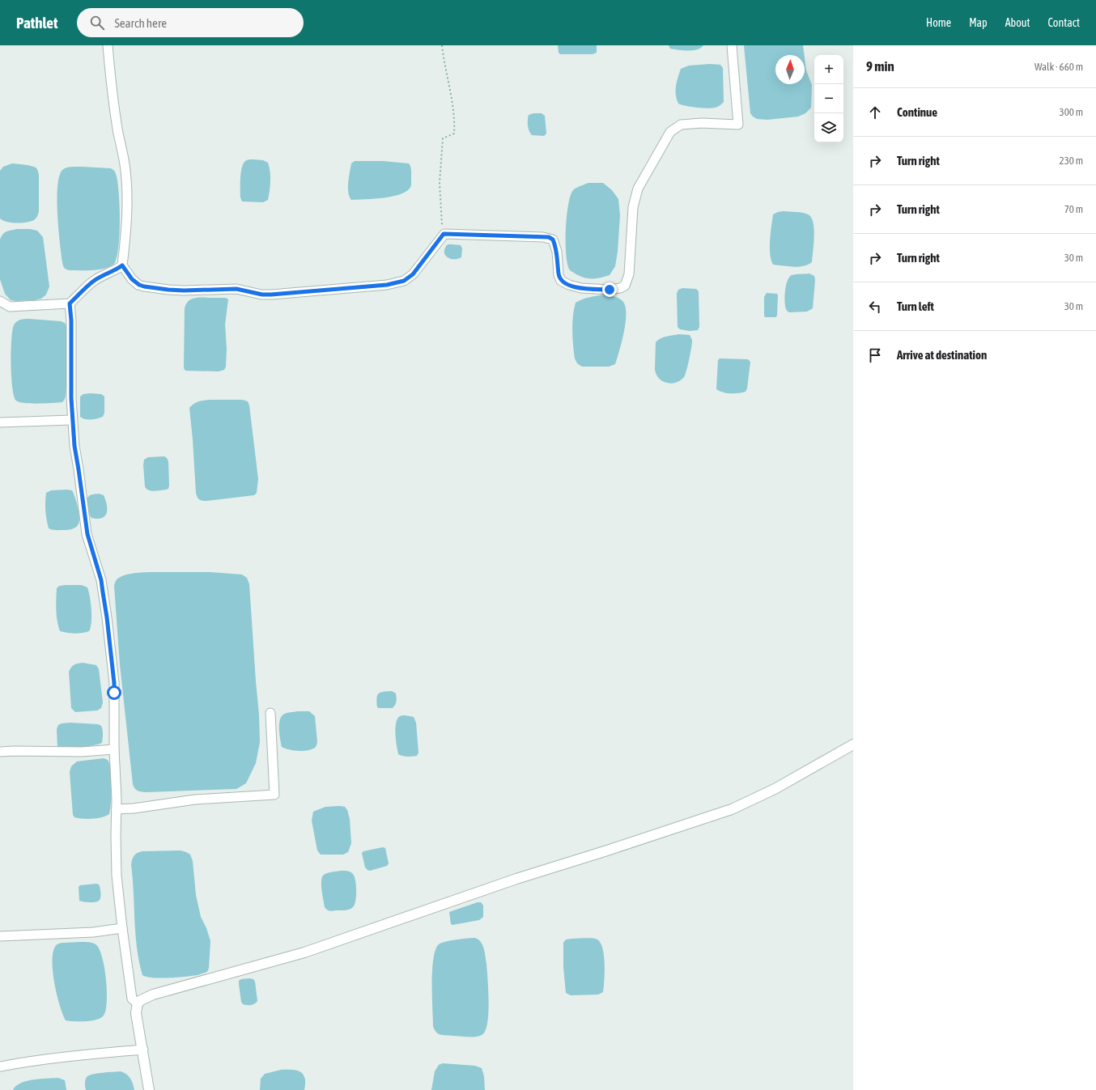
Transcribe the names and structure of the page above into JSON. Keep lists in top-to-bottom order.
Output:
{
  "north": "top",
  "page": {
    "header": "Pathlet",
    "search": "Search here",
    "nav": [
      "Home",
      "Map",
      "About",
      "Contact"
    ],
    "heading": ["9 min", "Walk · 660 m"],
    "map_buttons": ["+", "−"],
    "list": [
      ["Continue", "300 m"],
      ["Turn right", "230 m"],
      ["Turn right", "70 m"],
      ["Turn right", "30 m"],
      ["Turn left", "30 m"],
      "Arrive at destination"
    ]
  }
}
